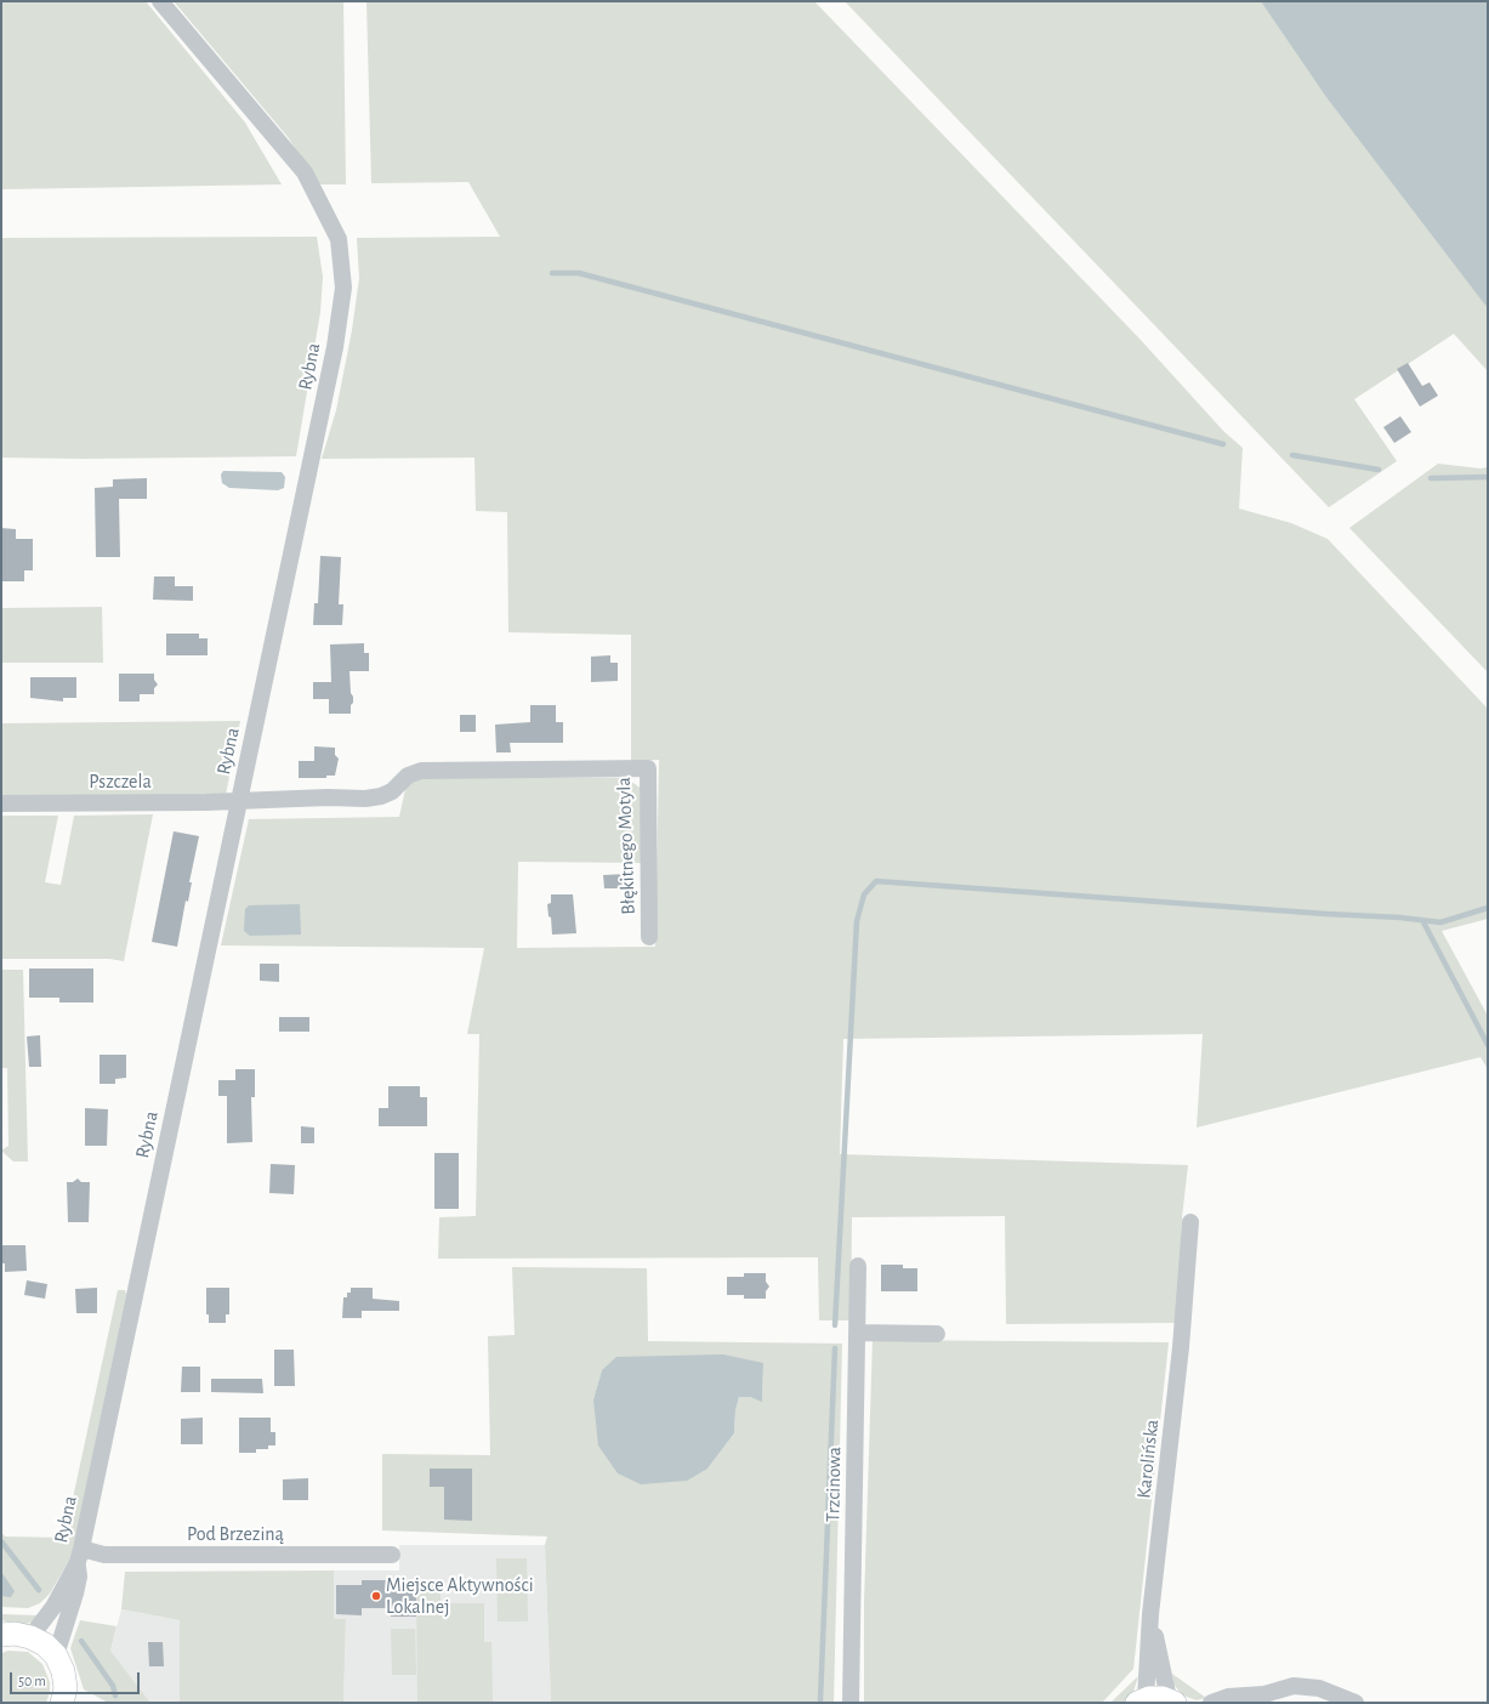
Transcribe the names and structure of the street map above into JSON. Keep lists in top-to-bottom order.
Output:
{
  "streets": {
    "street": [
      "Rybna",
      "Pszczela",
      "Błękitnego Motyla",
      "Karolińska",
      "Trzcinowa",
      "Pod Brzeziną"
    ]
  },
  "crossings": [
    ["Rybna", "Pszczela"],
    ["Rybna", "Pod Brzeziną"],
    ["Pszczela", "Błękitnego Motyla"]
  ],
  "places": ["Miejsce Aktywności Lokalnej"],
  "scale_bar": "50 m"
}
